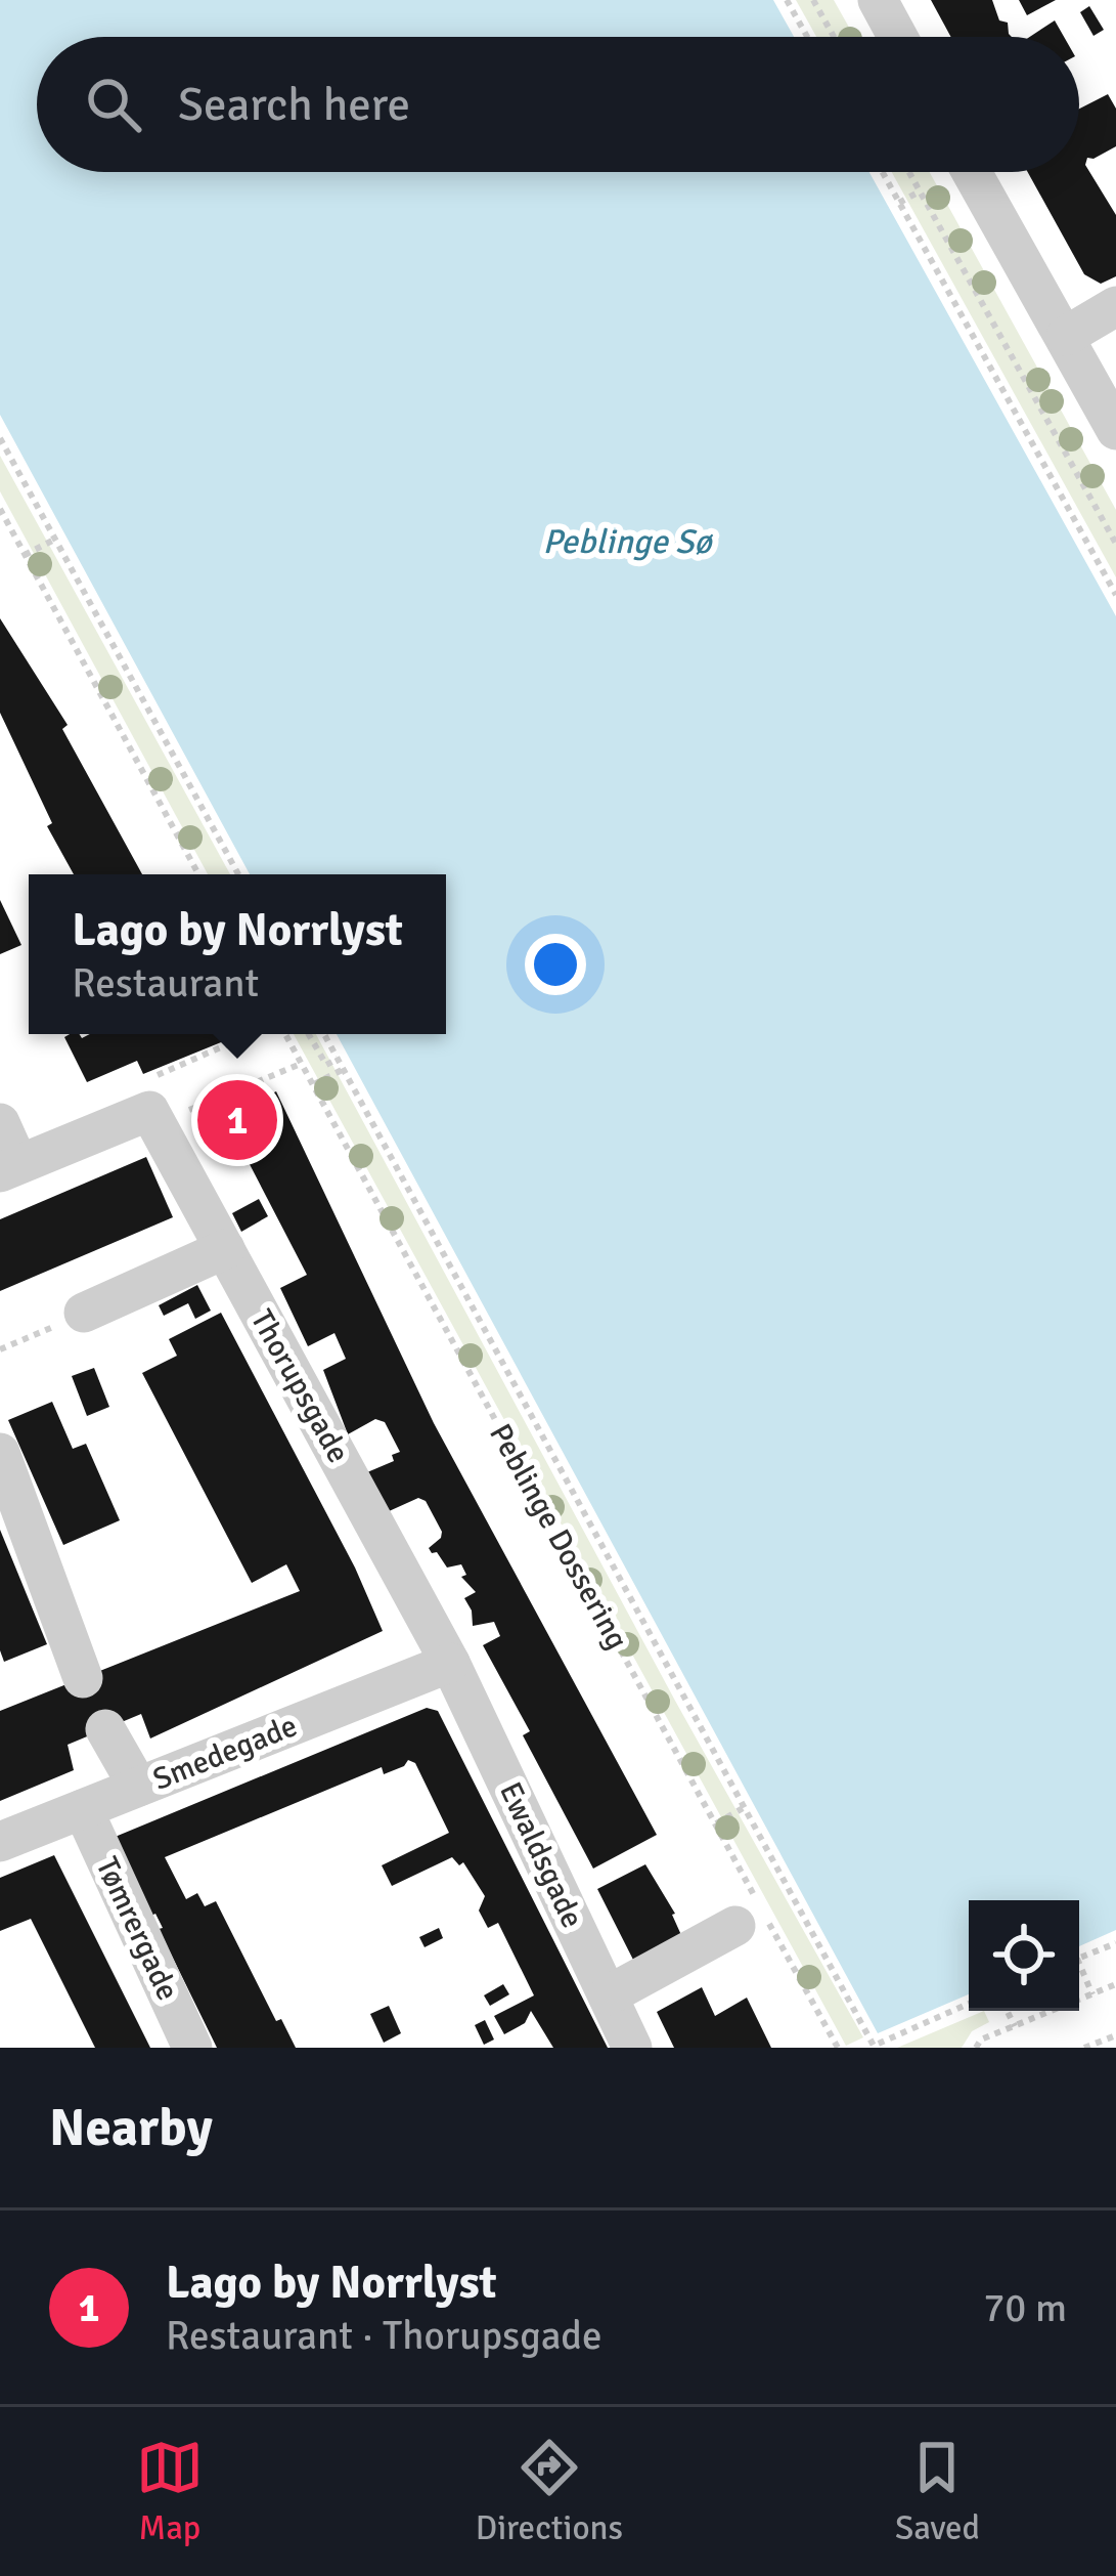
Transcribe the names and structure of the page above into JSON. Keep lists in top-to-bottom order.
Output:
{
  "streets": {
    "street": [
      "Thorupsgade",
      "Smedegade",
      "Ewaldsgade",
      "Tømrergade"
    ],
    "path": ["Peblinge Dossering"]
  },
  "crossings": [
    ["Thorupsgade", "Smedegade"],
    ["Thorupsgade", "Ewaldsgade"],
    ["Smedegade", "Ewaldsgade"],
    ["Smedegade", "Tømrergade"]
  ],
  "water": ["Peblinge Sø"],
  "page": {
    "search": "Search here",
    "popup": ["Lago by Norrlyst", "Restaurant"],
    "pins": "1",
    "heading": "Nearby",
    "list": [
      {
        "mark": "1",
        "name": "Lago by Norrlyst",
        "note": "Restaurant · Thorupsgade",
        "value": "70 m"
      }
    ],
    "nav": ["Map", "Directions", "Saved"]
  }
}
